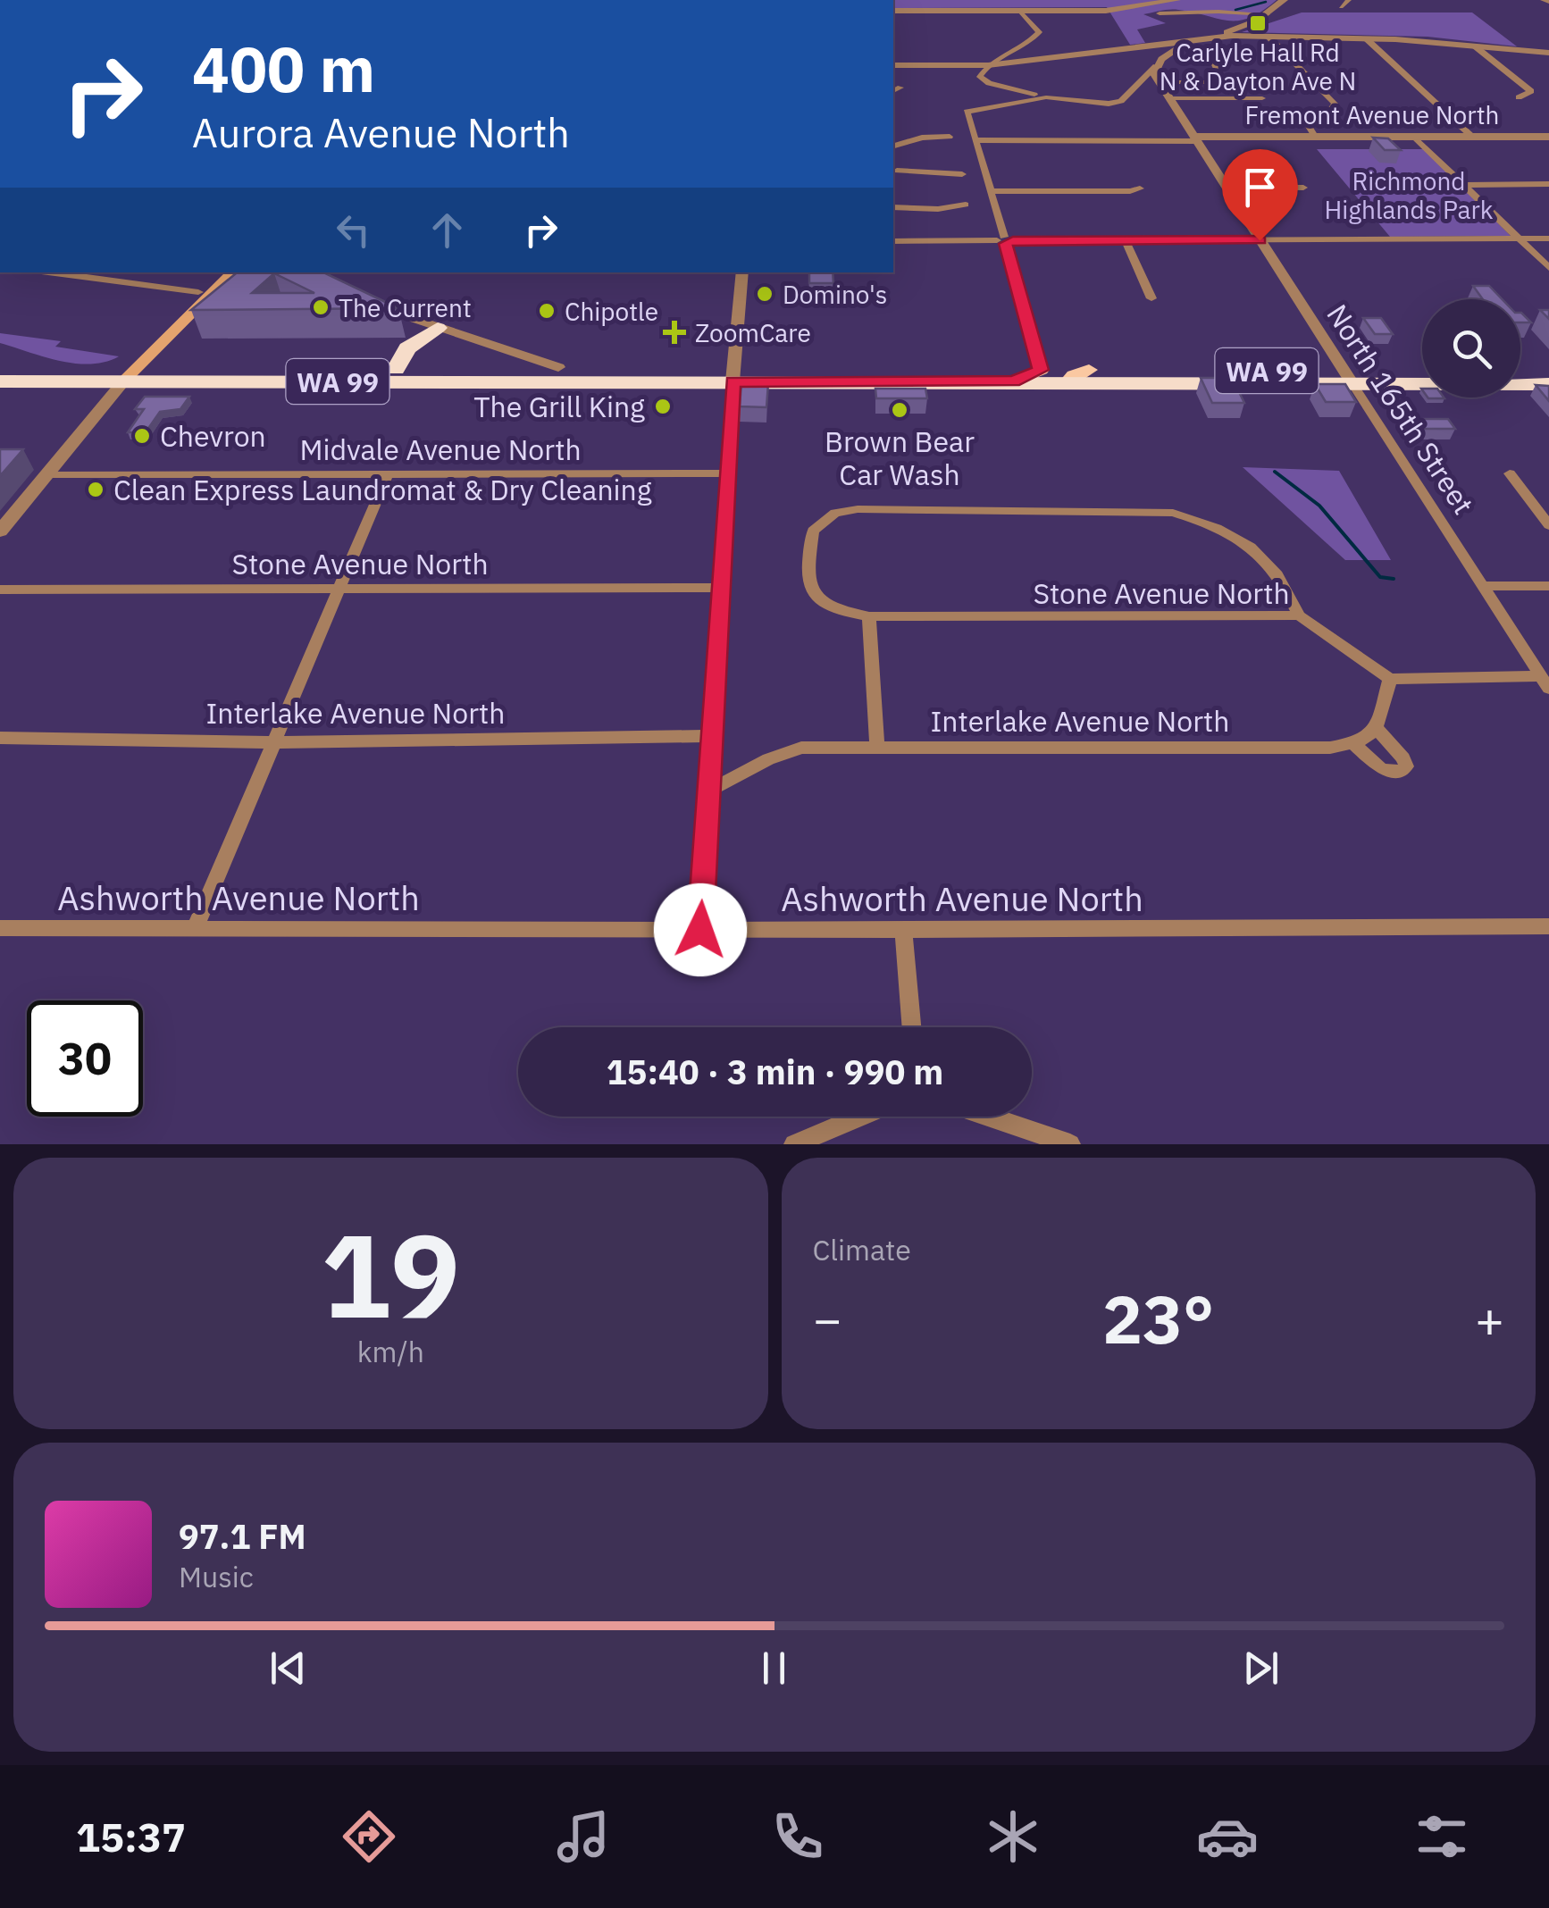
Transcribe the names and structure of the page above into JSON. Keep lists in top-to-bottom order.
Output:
{
  "streets": {
    "highway": ["WA 99"],
    "street": [
      "Fremont Avenue North",
      "North 165th Street",
      "Midvale Avenue North",
      "Stone Avenue North",
      "Interlake Avenue North",
      "Ashworth Avenue North"
    ]
  },
  "crossings": [
    ["Fremont Avenue North", "North 165th Street"],
    ["WA 99", "North 165th Street"]
  ],
  "parks": ["Richmond Highlands Park"],
  "places": {
    "transit": ["Carlyle Hall Rd N & Dayton Ave N"],
    "other": [
      "Domino's",
      "The Current",
      "Chipotle",
      "The Grill King",
      "Brown Bear Car Wash",
      "Chevron",
      "Clean Express Laundromat & Dry Cleaning"
    ],
    "health": ["ZoomCare"]
  },
  "page": {
    "turn": ["400 m", "Aurora Avenue North"],
    "limit": "30",
    "trip": "15:40 · 3 min · 990 m",
    "tile": [
      ["19", "km/h"],
      "Climate"
    ],
    "heat": ["−", "23°", "+"],
    "song": ["97.1 FM", "Music"],
    "tabs": "15:37"
  }
}
